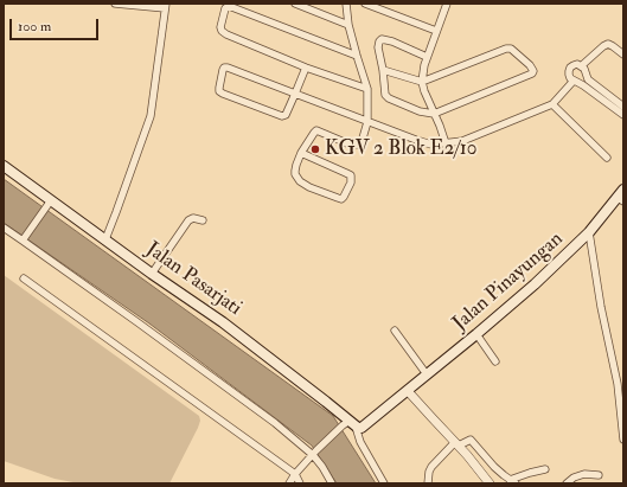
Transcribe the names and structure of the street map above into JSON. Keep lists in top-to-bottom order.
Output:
{
  "streets": {
    "main road": ["Jalan Pasarjati", "Jalan Pinayungan"]
  },
  "crossings": [
    ["Jalan Pasarjati", "Jalan Pinayungan"]
  ],
  "places": ["KGV 2 Blok E2/10"],
  "scale_bar": "100 m"
}
